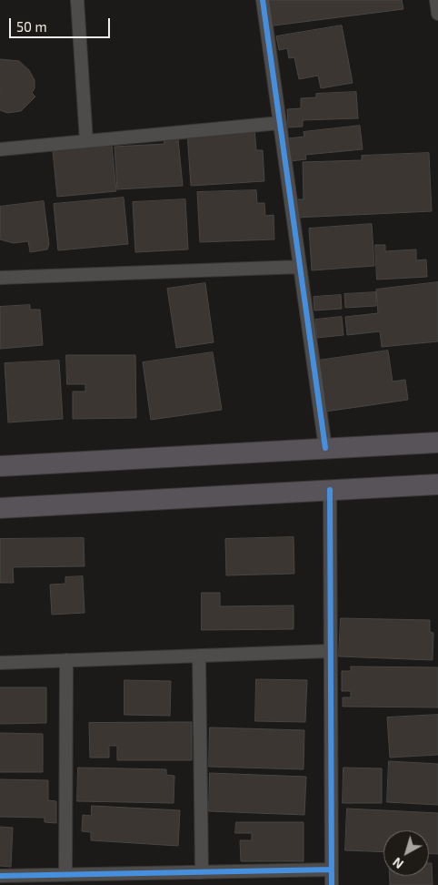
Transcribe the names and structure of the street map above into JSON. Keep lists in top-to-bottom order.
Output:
{
  "scale_bar": "50 m",
  "north": "bottom left"
}
